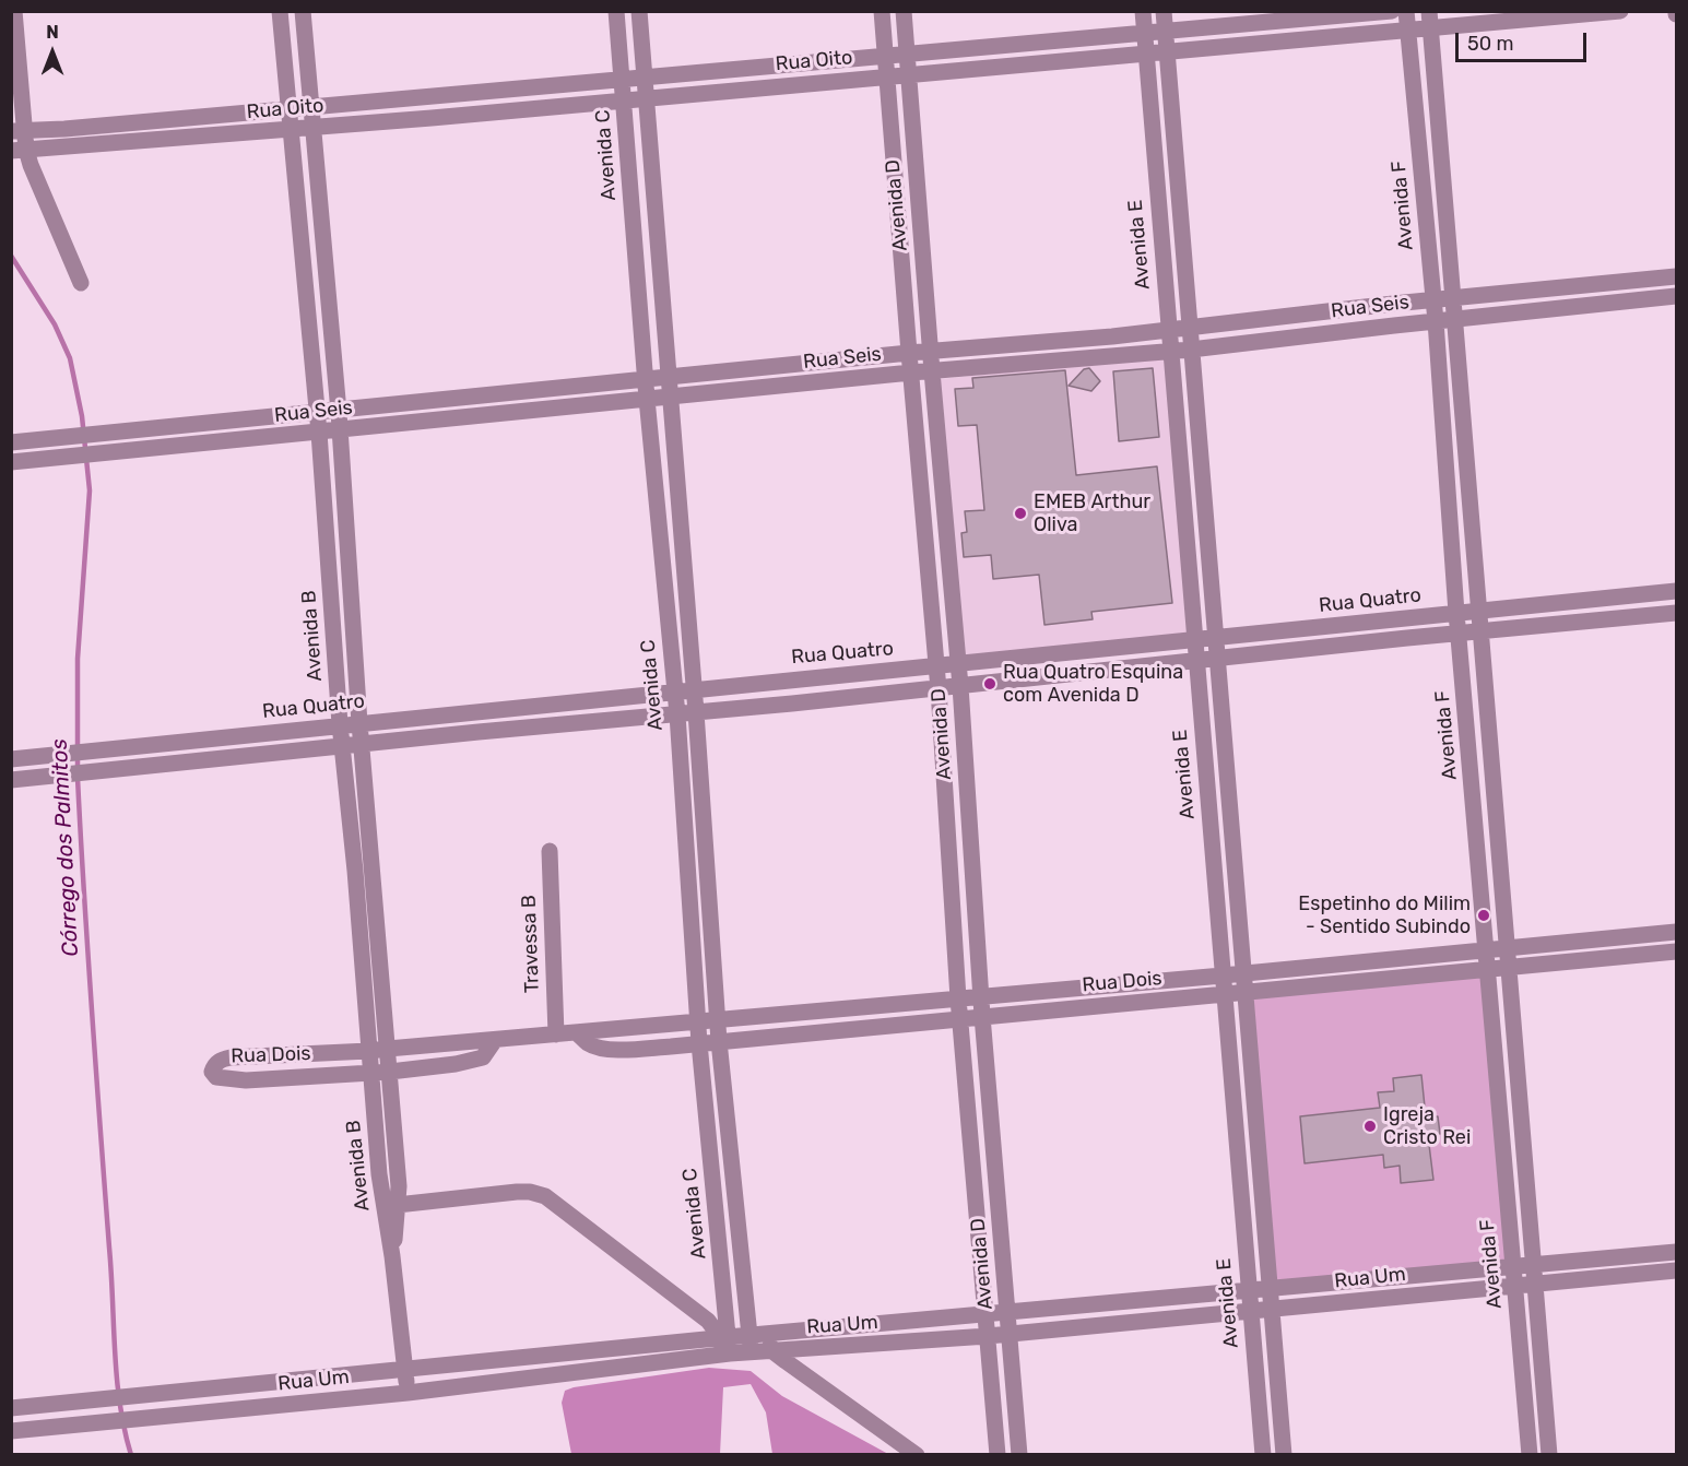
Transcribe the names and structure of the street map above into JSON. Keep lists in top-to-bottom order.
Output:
{
  "streets": {
    "street": [
      "Rua Oito",
      "Avenida C",
      "Avenida D",
      "Avenida F",
      "Avenida E",
      "Rua Seis",
      "Rua Quatro",
      "Avenida B",
      "Travessa B",
      "Rua Dois",
      "Rua Um"
    ]
  },
  "crossings": [
    ["Rua Oito", "Avenida C"],
    ["Rua Oito", "Avenida D"],
    ["Rua Oito", "Avenida F"],
    ["Rua Oito", "Avenida E"],
    ["Rua Oito", "Avenida B"],
    ["Avenida C", "Rua Seis"],
    ["Avenida C", "Rua Quatro"],
    ["Avenida C", "Rua Dois"],
    ["Avenida C", "Rua Um"],
    ["Avenida D", "Rua Seis"],
    ["Avenida D", "Rua Quatro"],
    ["Avenida D", "Rua Dois"],
    ["Avenida D", "Rua Um"],
    ["Avenida F", "Rua Seis"],
    ["Avenida F", "Rua Quatro"],
    ["Avenida F", "Rua Dois"],
    ["Avenida F", "Rua Um"],
    ["Avenida E", "Rua Seis"],
    ["Avenida E", "Rua Quatro"],
    ["Avenida E", "Rua Dois"],
    ["Avenida E", "Rua Um"],
    ["Rua Seis", "Avenida B"],
    ["Rua Quatro", "Avenida B"],
    ["Avenida B", "Rua Dois"],
    ["Avenida B", "Rua Um"],
    ["Travessa B", "Rua Dois"]
  ],
  "water": ["Córrego dos Palmitos"],
  "places": [
    "EMEB Arthur Oliva",
    "Rua Quatro Esquina com Avenida D",
    "Espetinho do Milim - Sentido Subindo",
    "Igreja Cristo Rei"
  ],
  "scale_bar": "50 m",
  "north": "top"
}
